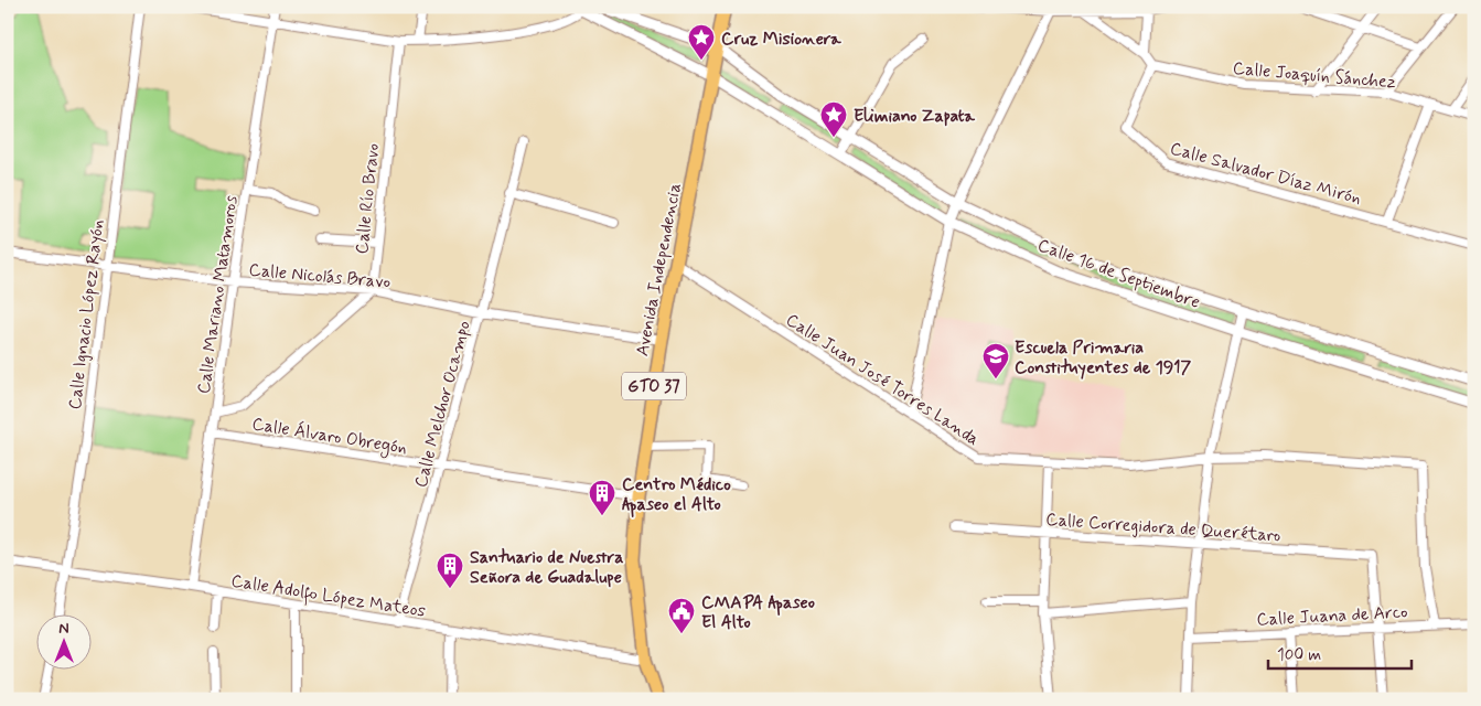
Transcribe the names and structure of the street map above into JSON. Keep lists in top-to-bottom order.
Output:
{
  "streets": {
    "main road": ["Avenida Independencia", "GTO 37"],
    "street": [
      "Calle Joaquín Sánchez",
      "Calle Salvador Díaz Mirón",
      "Calle Río Bravo",
      "Calle 16 de Septiembre",
      "Calle Nicolás Bravo",
      "Calle Mariano Matamoros",
      "Calle Ignacio López Rayón",
      "Calle Juan José Torres Landa",
      "Calle Melchor Ocampo",
      "Calle Álvaro Obregón",
      "Calle Corregidora de Querétaro",
      "Calle Adolfo López Mateos",
      "Calle Juana de Arco"
    ]
  },
  "crossings": [
    ["Calle Joaquín Sánchez", "Calle Salvador Díaz Mirón"],
    ["Calle Río Bravo", "Calle Nicolás Bravo"],
    ["Avenida Independencia", "Calle 16 de Septiembre"],
    ["Avenida Independencia", "Calle Nicolás Bravo"],
    ["Avenida Independencia", "Calle Juan José Torres Landa"],
    ["Avenida Independencia", "GTO 37"],
    ["Avenida Independencia", "Calle Álvaro Obregón"],
    ["Avenida Independencia", "Calle Adolfo López Mateos"],
    ["Calle 16 de Septiembre", "GTO 37"],
    ["Calle Nicolás Bravo", "Calle Mariano Matamoros"],
    ["Calle Nicolás Bravo", "Calle Ignacio López Rayón"],
    ["Calle Nicolás Bravo", "Calle Melchor Ocampo"],
    ["Calle Mariano Matamoros", "Calle Álvaro Obregón"],
    ["Calle Mariano Matamoros", "Calle Adolfo López Mateos"],
    ["Calle Ignacio López Rayón", "Calle Adolfo López Mateos"],
    ["Calle Juan José Torres Landa", "Calle Juana de Arco"],
    ["Calle Melchor Ocampo", "Calle Álvaro Obregón"],
    ["Calle Melchor Ocampo", "Calle Adolfo López Mateos"],
    ["Calle Corregidora de Querétaro", "Calle Juana de Arco"]
  ],
  "places": {
    "place": ["Cruz Misionera", "Elimiano Zapata"],
    "school or university": ["Escuela Primaria Constituyentes de 1917"],
    "building": ["Centro Médico Apaseo el Alto", "Santuario de Nuestra Señora de Guadalupe"],
    "public building": ["CMAPA Apaseo El Alto"]
  },
  "scale_bar": "100 m",
  "north": "top"
}
